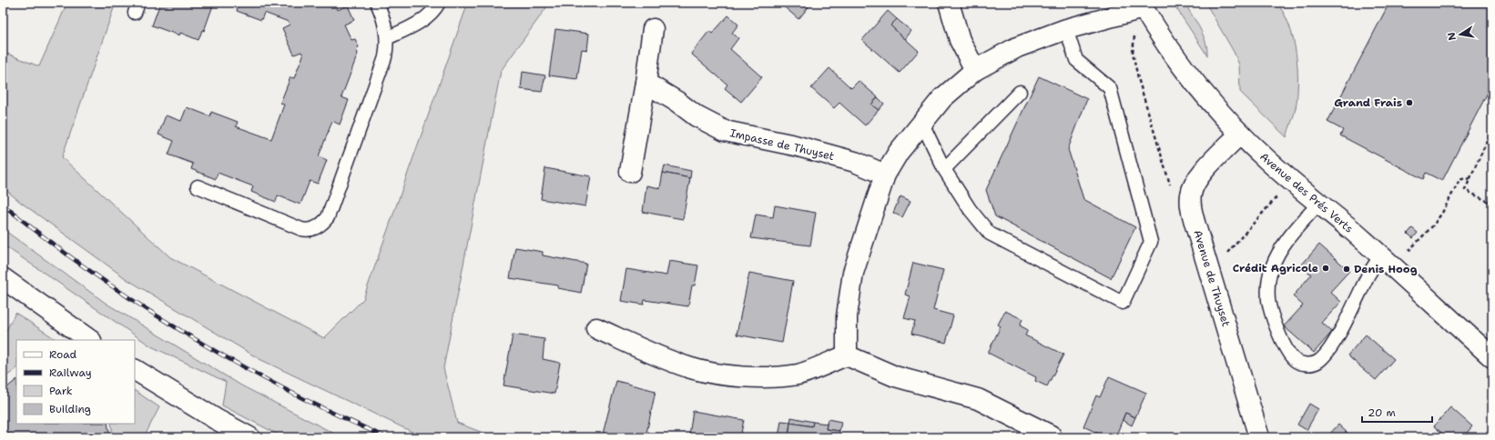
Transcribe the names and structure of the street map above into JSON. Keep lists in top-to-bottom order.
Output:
{
  "streets": {
    "street": ["Impasse de Thuyset", "Avenue des Prés Verts", "Avenue de Thuyset"]
  },
  "crossings": [
    ["Avenue des Prés Verts", "Avenue de Thuyset"]
  ],
  "places": ["Grand Frais", "Crédit Agricole", "Denis Hoog"],
  "legend": [
    "Road",
    "Railway",
    "Park",
    "Building"
  ],
  "scale_bar": "20 m",
  "north": "left"
}
